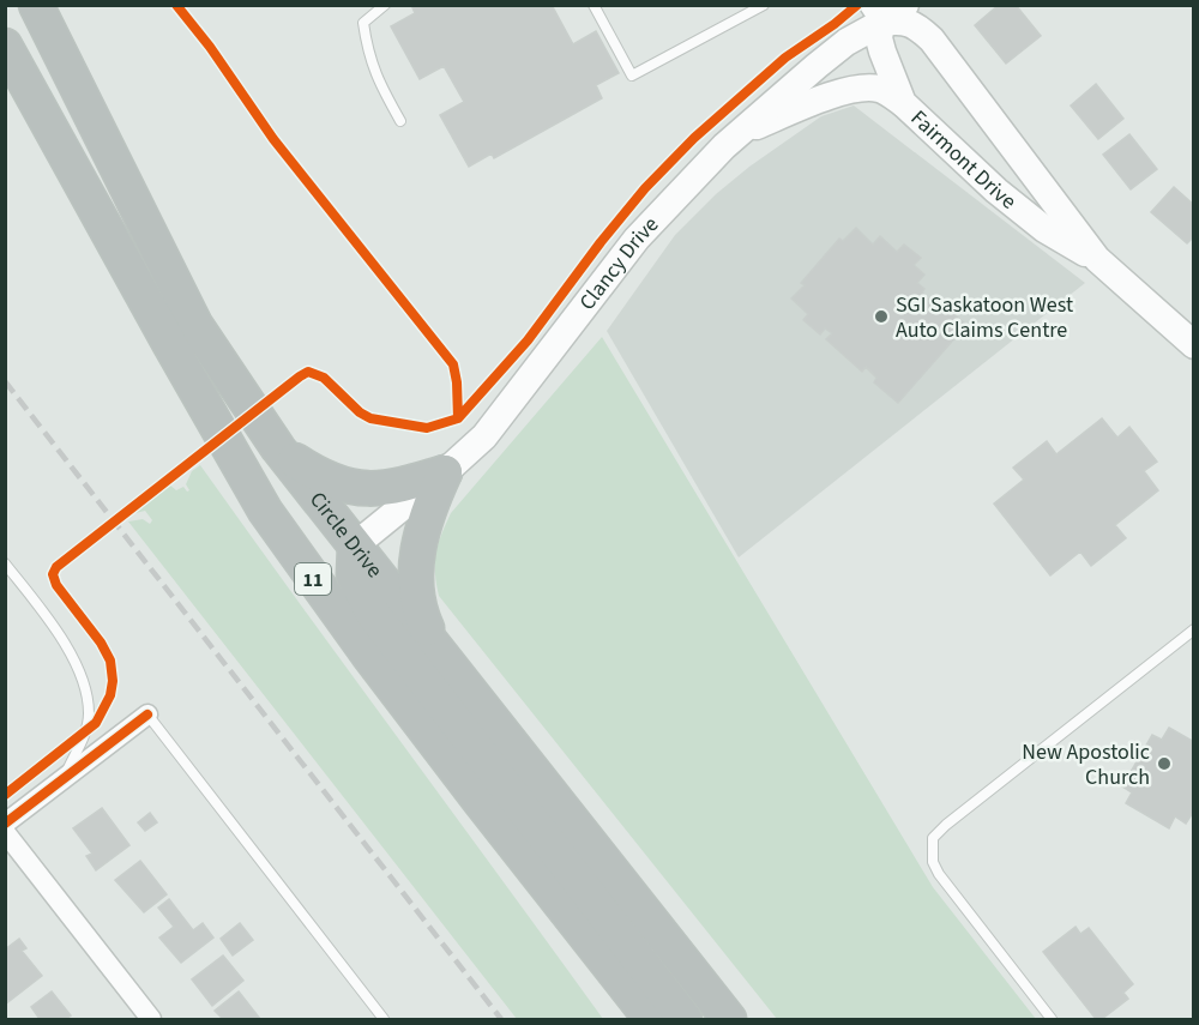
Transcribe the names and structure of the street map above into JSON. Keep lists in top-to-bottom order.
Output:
{
  "streets": {
    "highway": ["Circle Drive", "11"],
    "street": ["Fairmont Drive", "Clancy Drive"]
  },
  "crossings": [
    ["Fairmont Drive", "Clancy Drive"],
    ["Clancy Drive", "Circle Drive"]
  ],
  "places": ["SGI Saskatoon West Auto Claims Centre", "New Apostolic Church"]
}
